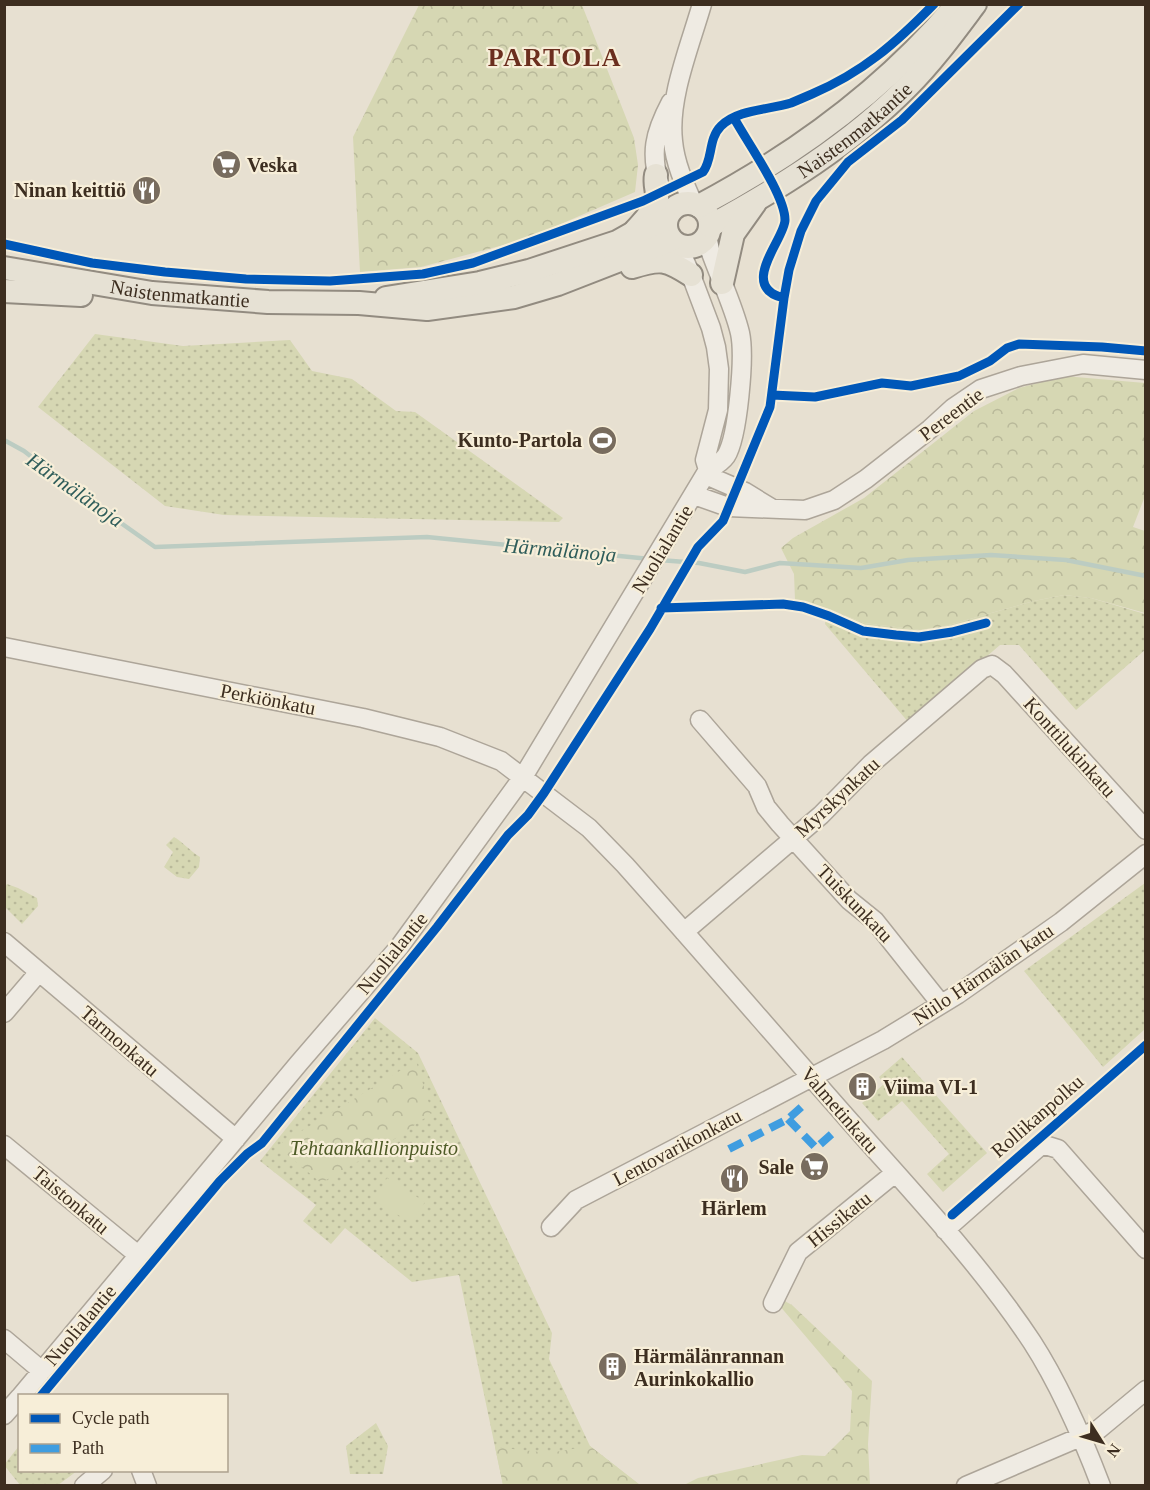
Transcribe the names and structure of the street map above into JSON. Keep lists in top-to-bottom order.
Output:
{
  "streets": {
    "main road": ["Naistenmatkantie"],
    "street": [
      "Pereentie",
      "Nuolialantie",
      "Perkiönkatu",
      "Konttilukinkatu",
      "Myrskynkatu",
      "Tuiskunkatu",
      "Niilo Härmälän katu",
      "Tarmonkatu",
      "Valmetinkatu",
      "Lentovarikonkatu",
      "Taistonkatu",
      "Hissikatu"
    ],
    "cycle path": ["Rollikanpolku"]
  },
  "crossings": [
    ["Naistenmatkantie", "Nuolialantie"],
    ["Pereentie", "Nuolialantie"],
    ["Nuolialantie", "Perkiönkatu"],
    ["Nuolialantie", "Tarmonkatu"],
    ["Nuolialantie", "Valmetinkatu"],
    ["Nuolialantie", "Taistonkatu"],
    ["Perkiönkatu", "Valmetinkatu"],
    ["Konttilukinkatu", "Myrskynkatu"],
    ["Myrskynkatu", "Tuiskunkatu"],
    ["Myrskynkatu", "Valmetinkatu"],
    ["Tuiskunkatu", "Niilo Härmälän katu"],
    ["Niilo Härmälän katu", "Valmetinkatu"],
    ["Niilo Härmälän katu", "Lentovarikonkatu"],
    ["Valmetinkatu", "Lentovarikonkatu"],
    ["Valmetinkatu", "Hissikatu"]
  ],
  "districts": ["PARTOLA"],
  "water": ["Härmälänoja"],
  "parks": ["Tehtaankallionpuisto"],
  "places": {
    "supermarket": ["Veska", "Sale"],
    "restaurant": ["Ninan keittiö", "Härlem"],
    "sports": ["Kunto-Partola"],
    "building": ["Viima VI-1", "Härmälänrannan Aurinkokallio"]
  },
  "legend": ["Cycle path", "Path"],
  "north": "bottom right"
}
